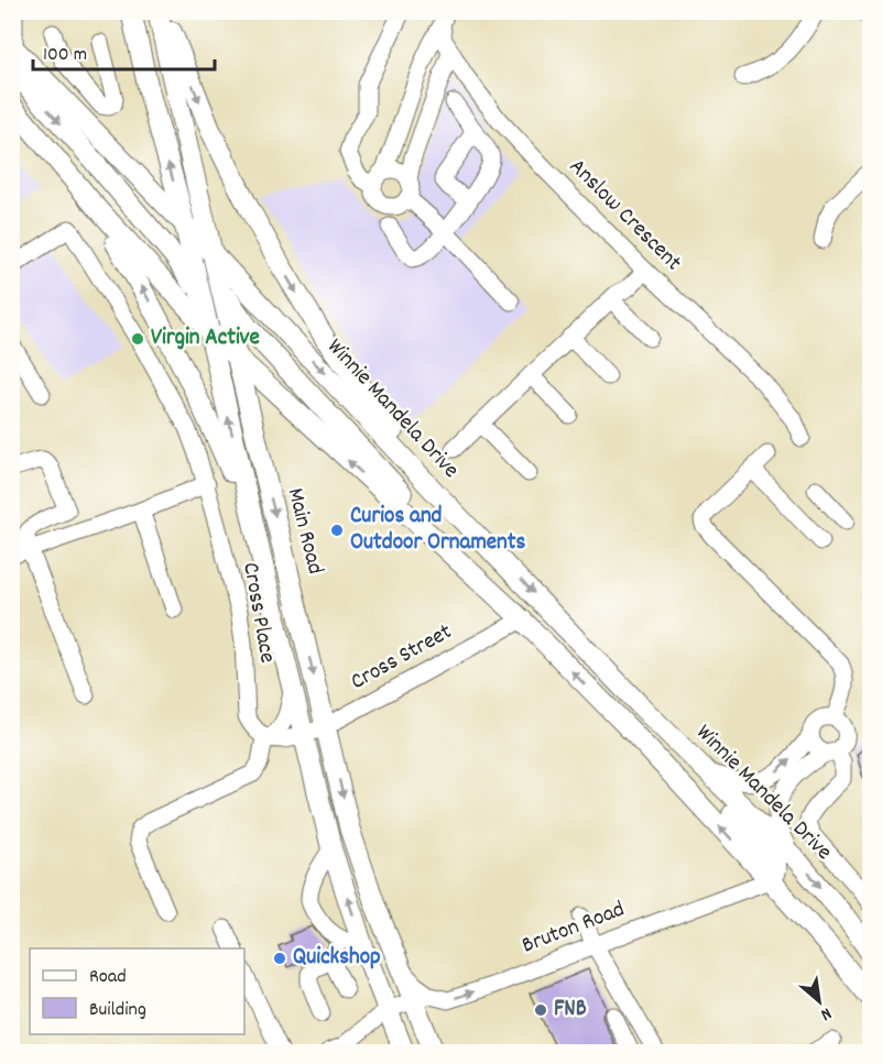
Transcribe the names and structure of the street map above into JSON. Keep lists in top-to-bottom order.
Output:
{
  "streets": {
    "main road": ["Winnie Mandela Drive", "Main Road"],
    "street": [
      "Anslow Crescent",
      "Cross Place",
      "Cross Street",
      "Bruton Road"
    ]
  },
  "crossings": [
    ["Winnie Mandela Drive", "Main Road"],
    ["Main Road", "Cross Place"],
    ["Main Road", "Cross Street"],
    ["Main Road", "Bruton Road"]
  ],
  "one_way": ["Bruton Road"],
  "places": [
    "Virgin Active",
    "Curios and Outdoor Ornaments",
    "Quickshop",
    "FNB"
  ],
  "legend": ["Road", "Building"],
  "scale_bar": "100 m",
  "north": "bottom right"
}
